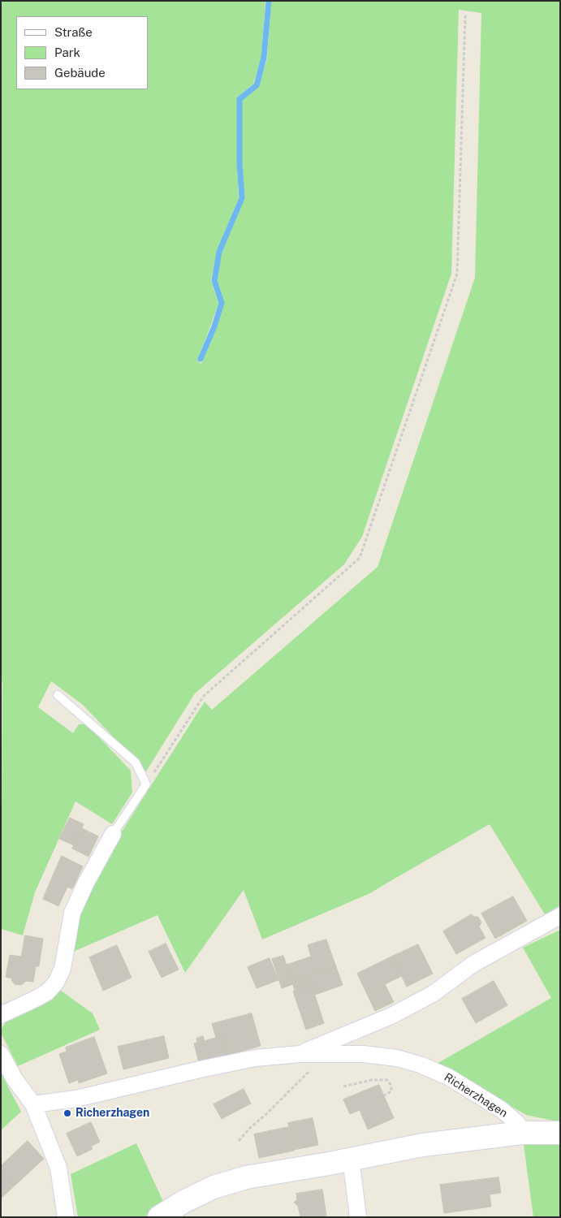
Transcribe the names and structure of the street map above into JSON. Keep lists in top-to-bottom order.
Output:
{
  "streets": {
    "street": ["Richerzhagen"]
  },
  "places": ["Richerzhagen"],
  "legend": ["Straße", "Park", "Gebäude"]
}
